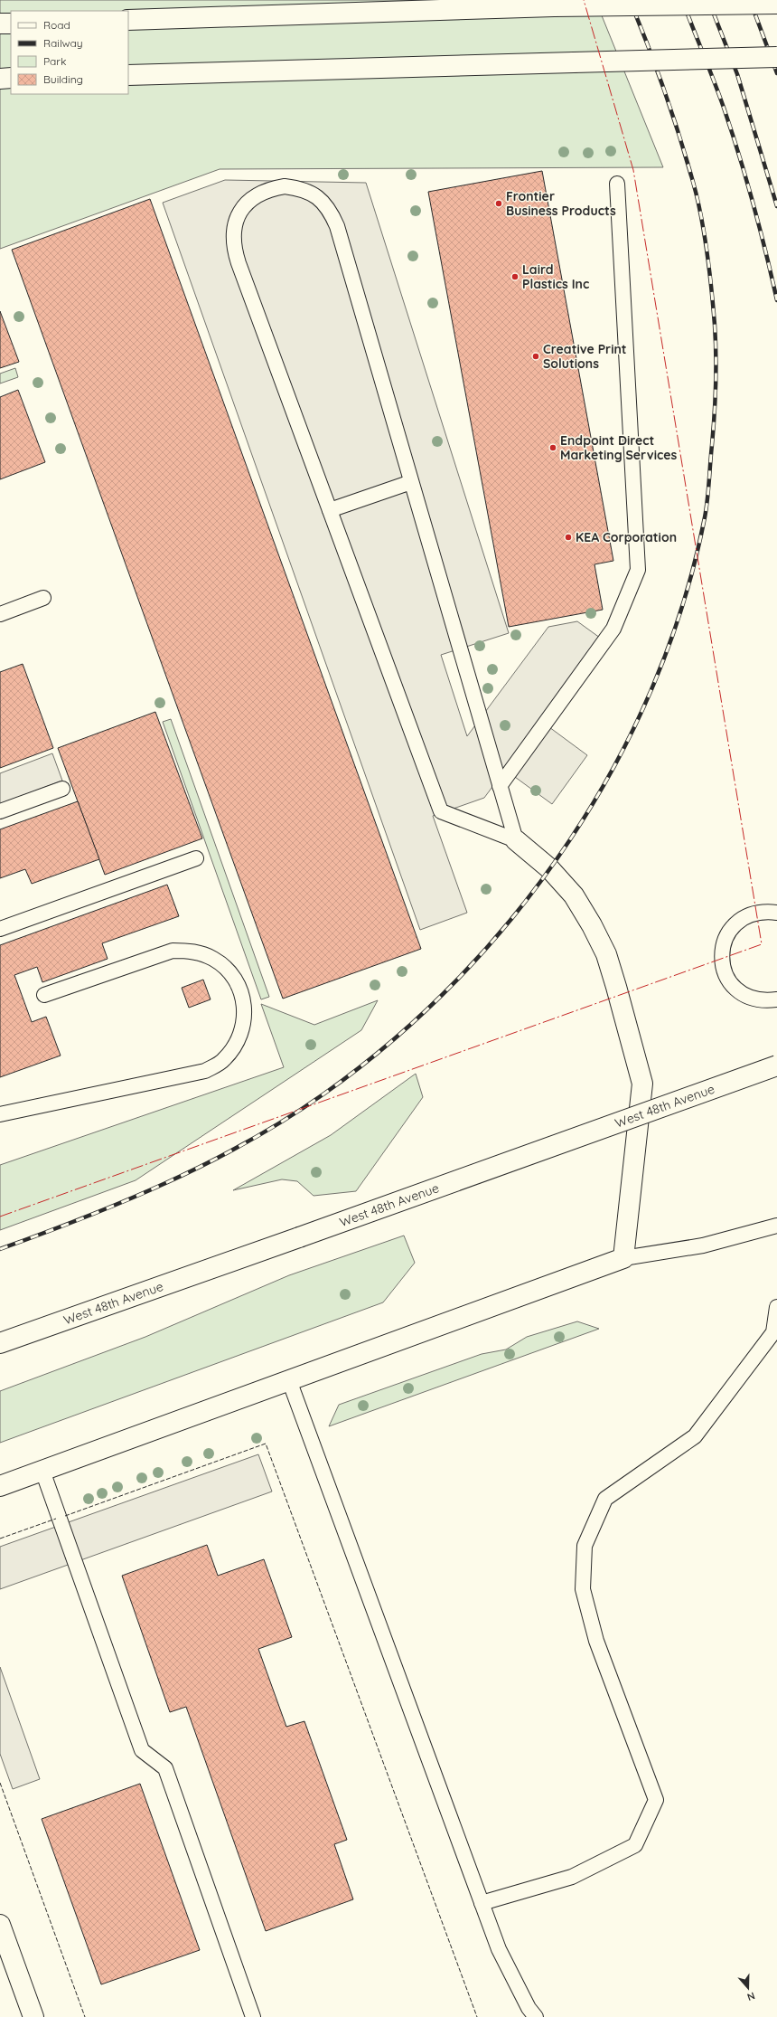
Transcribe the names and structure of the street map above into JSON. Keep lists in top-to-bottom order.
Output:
{
  "streets": {
    "main road": ["West 48th Avenue"]
  },
  "places": [
    "Frontier Business Products",
    "Laird Plastics Inc",
    "Creative Print Solutions",
    "Endpoint Direct Marketing Services",
    "KEA Corporation"
  ],
  "legend": [
    "Road",
    "Railway",
    "Park",
    "Building"
  ],
  "north": "bottom"
}
